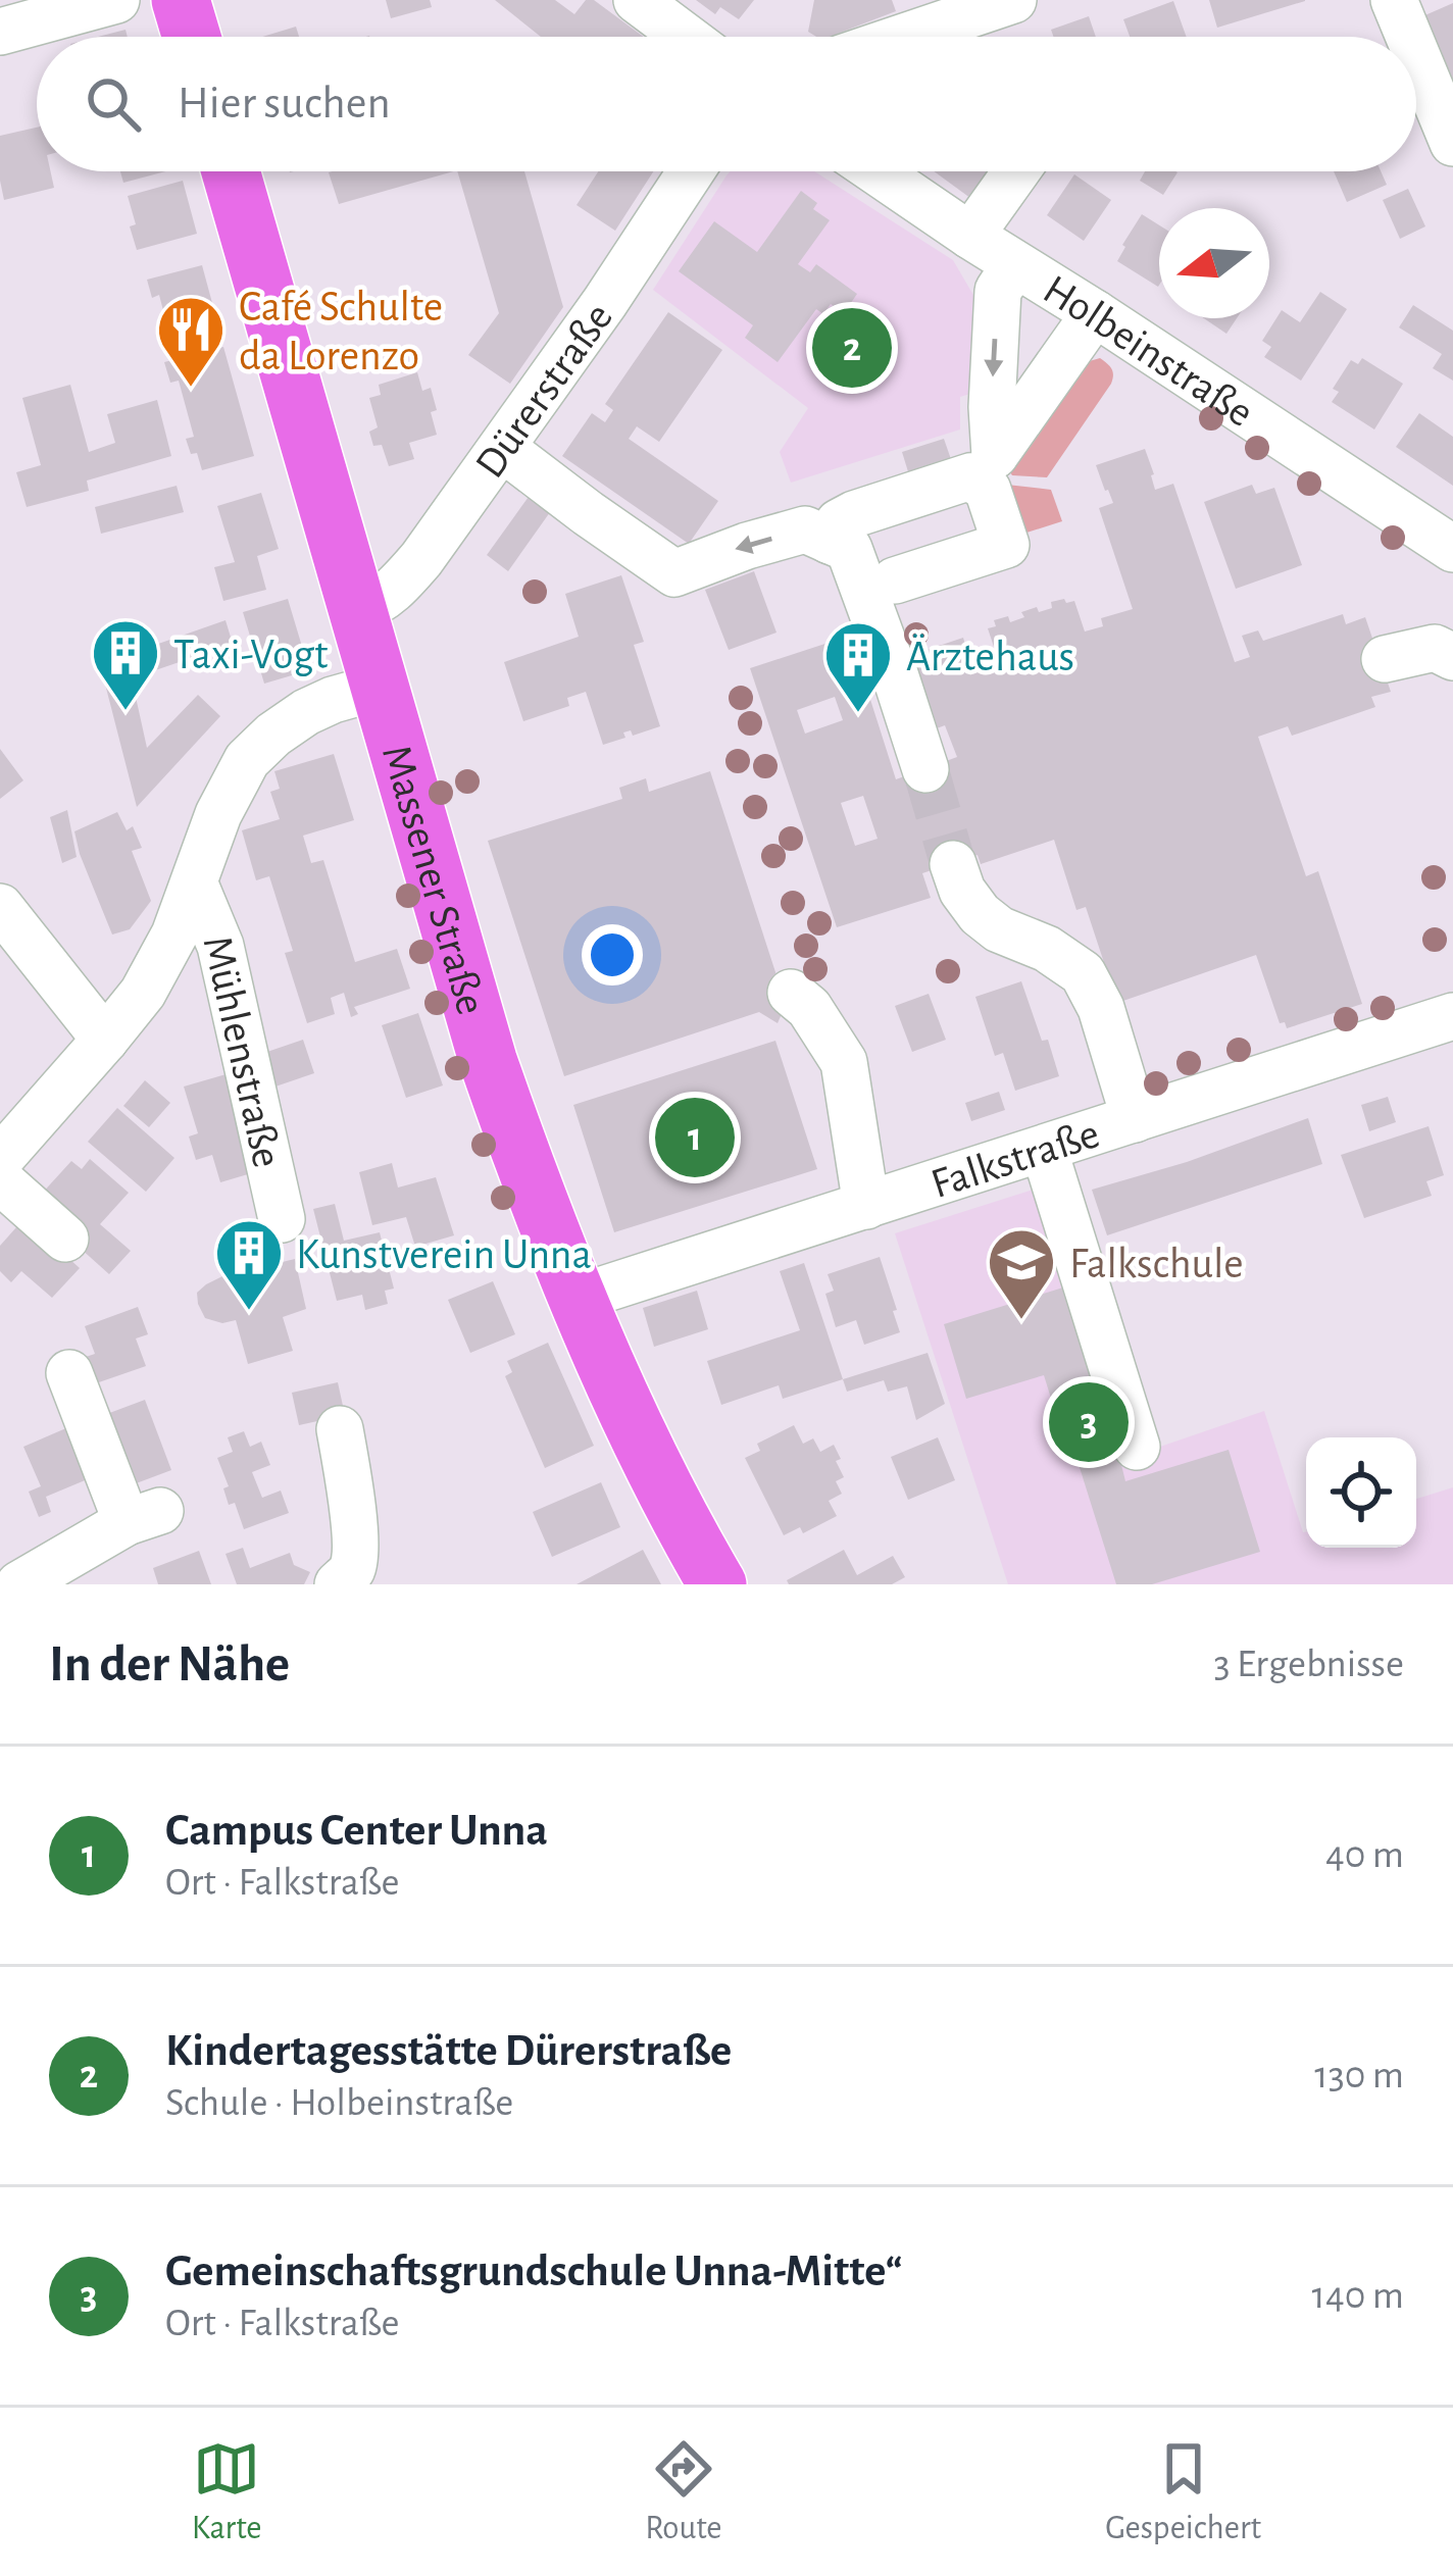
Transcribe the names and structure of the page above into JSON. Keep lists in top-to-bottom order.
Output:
{
  "streets": {
    "main road": ["Massener Straße"],
    "street": [
      "Holbeinstraße",
      "Dürerstraße",
      "Mühlenstraße",
      "Falkstraße"
    ]
  },
  "crossings": [
    ["Dürerstraße", "Massener Straße"],
    ["Massener Straße", "Mühlenstraße"],
    ["Massener Straße", "Falkstraße"]
  ],
  "places": {
    "restaurant": ["Café Schulte da Lorenzo"],
    "building": ["Taxi-Vogt", "Ärztehaus", "Kunstverein Unna"],
    "school or university": ["Falkschule"]
  },
  "north": "left",
  "page": {
    "search": "Hier suchen",
    "pins": ["2", "1", "3"],
    "heading": ["In der Nähe", "3 Ergebnisse"],
    "list": [
      {
        "mark": "1",
        "name": "Campus Center Unna",
        "note": "Ort · Falkstraße",
        "value": "40 m"
      },
      {
        "mark": "2",
        "name": "Kindertagesstätte Dürerstraße",
        "note": "Schule · Holbeinstraße",
        "value": "130 m"
      },
      {
        "mark": "3",
        "name": "Gemeinschaftsgrundschule Unna-Mitte“",
        "note": "Ort · Falkstraße",
        "value": "140 m"
      }
    ],
    "nav": ["Karte", "Route", "Gespeichert"]
  }
}
